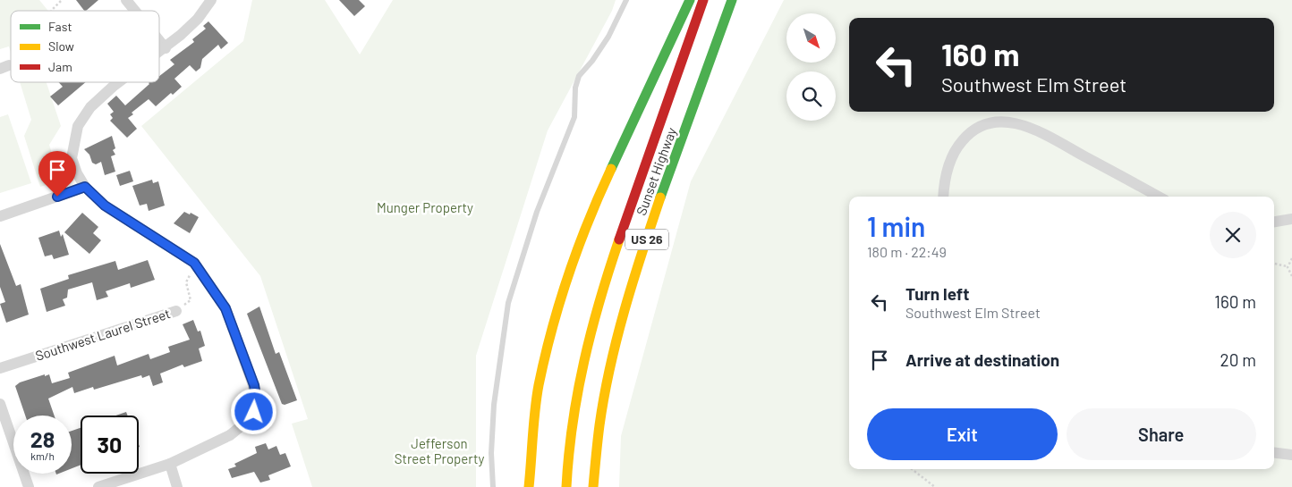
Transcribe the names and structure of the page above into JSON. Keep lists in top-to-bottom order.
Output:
{
  "streets": {
    "highway": ["Sunset Highway", "US 26"],
    "street": ["Southwest Laurel Street"]
  },
  "parks": ["Munger Property", "Jefferson Street Property"],
  "legend": ["Fast", "Slow", "Jam"],
  "north": "bottom right",
  "page": {
    "turn": ["160 m", "Southwest Elm Street"],
    "heading": ["1 min", "180 m · 22:49"],
    "list": [
      {
        "name": "Turn left",
        "note": "Southwest Elm Street",
        "value": "160 m"
      },
      {
        "name": "Arrive at destination",
        "value": "20 m"
      }
    ],
    "buttons": ["Exit", "Share"],
    "speed": "28 km/h",
    "limit": "30"
  }
}
